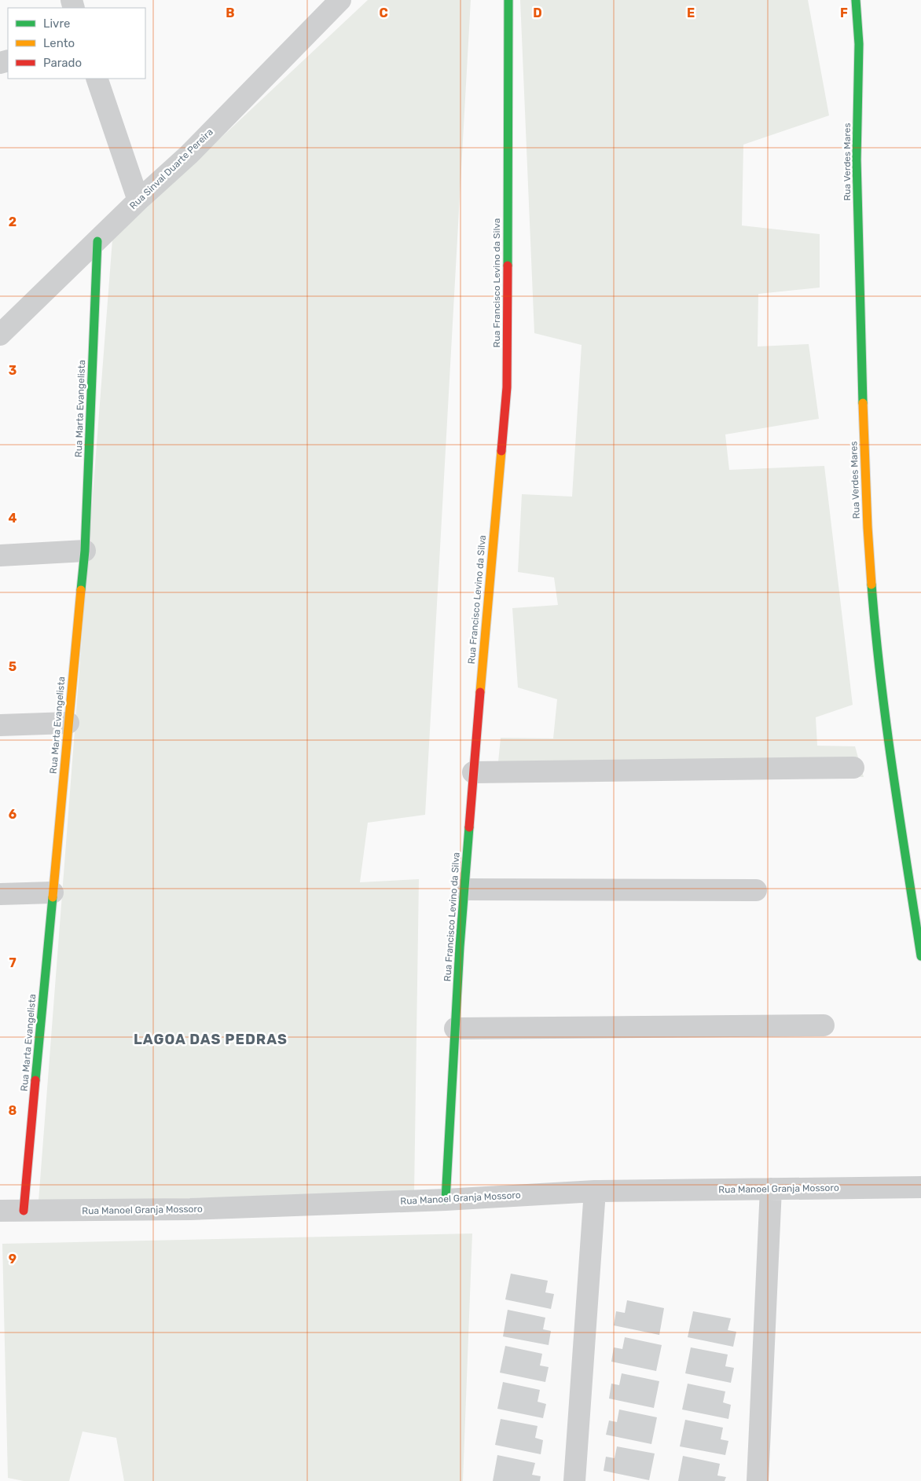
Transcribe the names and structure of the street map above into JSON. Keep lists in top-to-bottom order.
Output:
{
  "streets": {
    "street": [
      "Rua Verdes Mares",
      "Rua Sinval Duarte Pereira",
      "Rua Francisco Levino da Silva",
      "Rua Marta Evangelista",
      "Rua Manoel Granja Mossoro"
    ]
  },
  "crossings": [
    ["Rua Sinval Duarte Pereira", "Rua Marta Evangelista"],
    ["Rua Francisco Levino da Silva", "Rua Manoel Granja Mossoro"],
    ["Rua Marta Evangelista", "Rua Manoel Granja Mossoro"]
  ],
  "districts": ["LAGOA DAS PEDRAS"],
  "legend": ["Livre", "Lento", "Parado"],
  "grid": {
    "columns": [
      "B",
      "C",
      "D",
      "E",
      "F"
    ],
    "rows": [
      "2",
      "3",
      "4",
      "5",
      "6",
      "7",
      "8",
      "9"
    ]
  }
}
